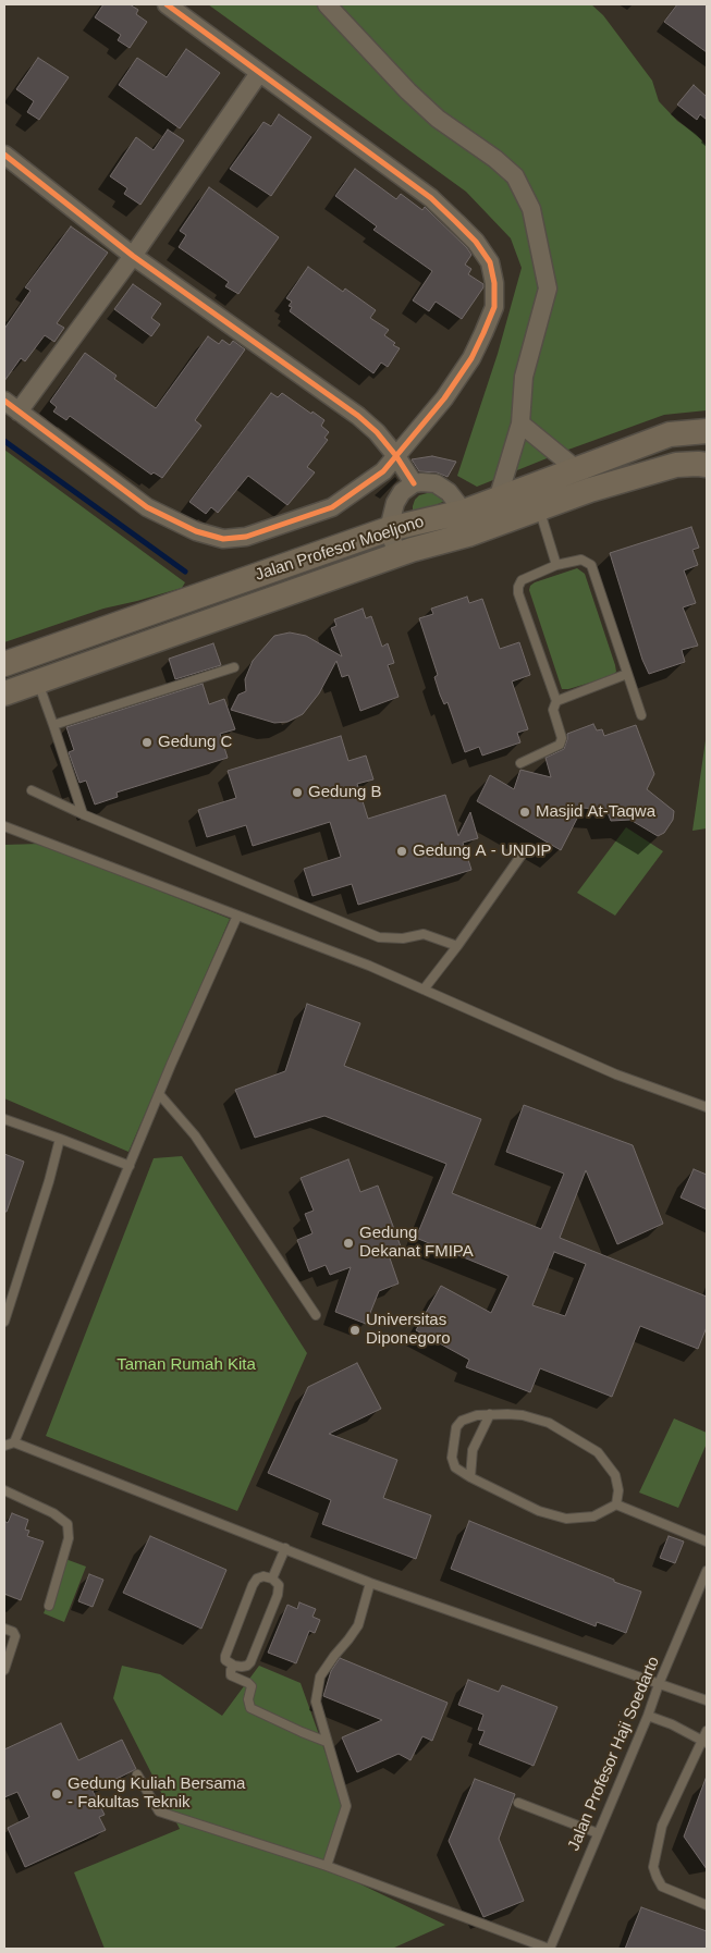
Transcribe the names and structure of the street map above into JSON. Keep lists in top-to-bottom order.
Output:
{
  "streets": {
    "street": ["Jalan Profesor Moeljono"],
    "lane": ["Jalan Profesor Haji Soedarto"]
  },
  "parks": ["Taman Rumah Kita"],
  "places": [
    "Gedung C",
    "Gedung B",
    "Masjid At-Taqwa",
    "Gedung A - UNDIP",
    "Gedung Dekanat FMIPA",
    "Universitas Diponegoro",
    "Gedung Kuliah Bersama - Fakultas Teknik"
  ]
}
